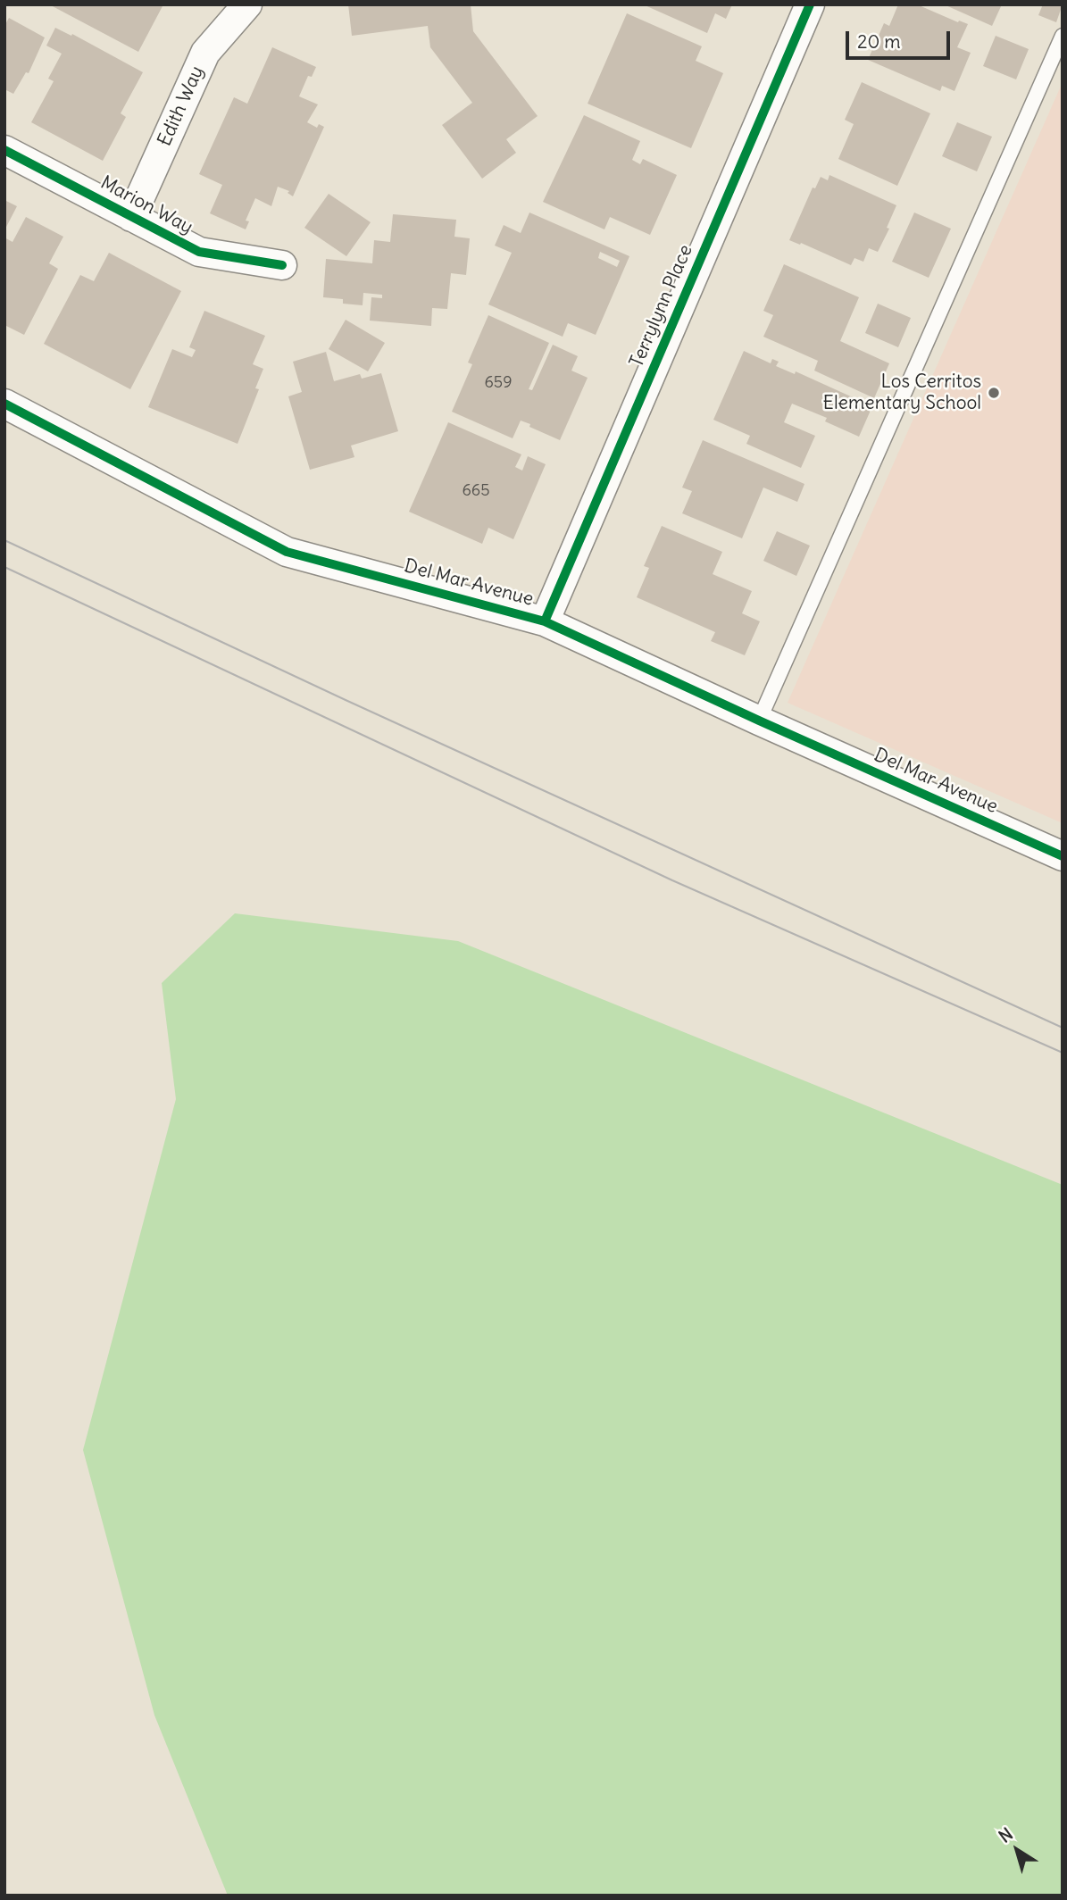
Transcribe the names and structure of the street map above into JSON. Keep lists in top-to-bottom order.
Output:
{
  "streets": {
    "street": [
      "Edith Way",
      "Marion Way",
      "Terrylynn Place",
      "Del Mar Avenue"
    ]
  },
  "crossings": [
    ["Edith Way", "Marion Way"],
    ["Terrylynn Place", "Del Mar Avenue"]
  ],
  "places": ["Los Cerritos Elementary School"],
  "house_numbers": ["659", "665"],
  "scale_bar": "20 m",
  "north": "top left"
}
